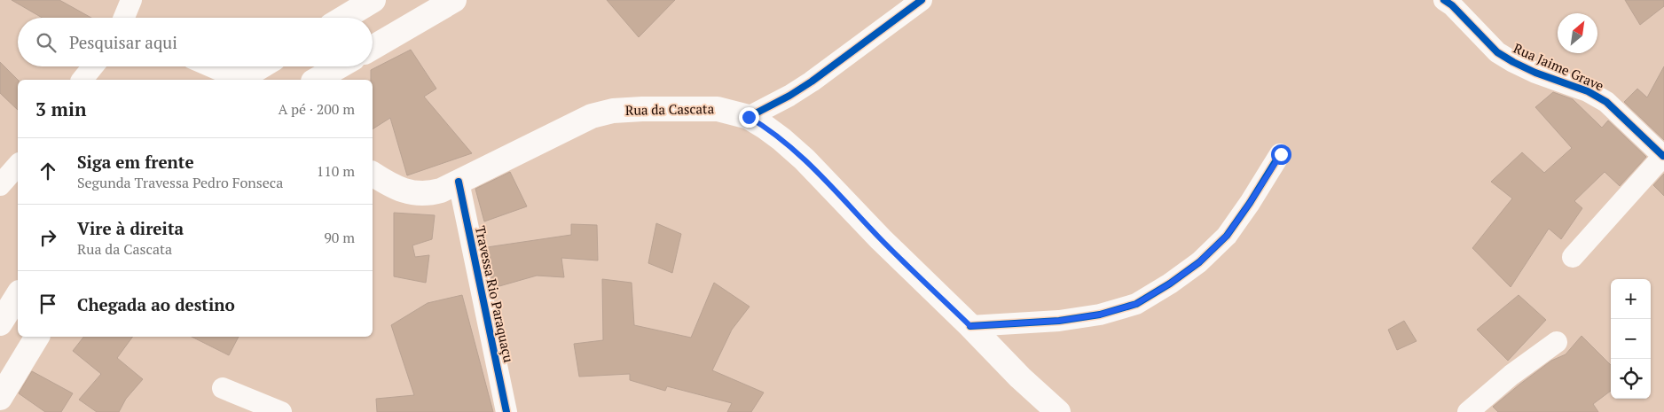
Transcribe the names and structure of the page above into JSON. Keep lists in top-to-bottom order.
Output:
{
  "streets": {
    "main road": ["Rua da Cascata"],
    "street": ["Rua Jaime Grave", "Travessa Rio Paraquaçu"]
  },
  "crossings": [
    ["Rua da Cascata", "Travessa Rio Paraquaçu"]
  ],
  "north": "top right",
  "page": {
    "search": "Pesquisar aqui",
    "heading": ["3 min", "A pé · 200 m"],
    "list": [
      ["Siga em frente", "Segunda Travessa Pedro Fonseca", "110 m"],
      ["Vire à direita", "Rua da Cascata", "90 m"],
      "Chegada ao destino"
    ],
    "map_buttons": ["+", "−"]
  }
}
